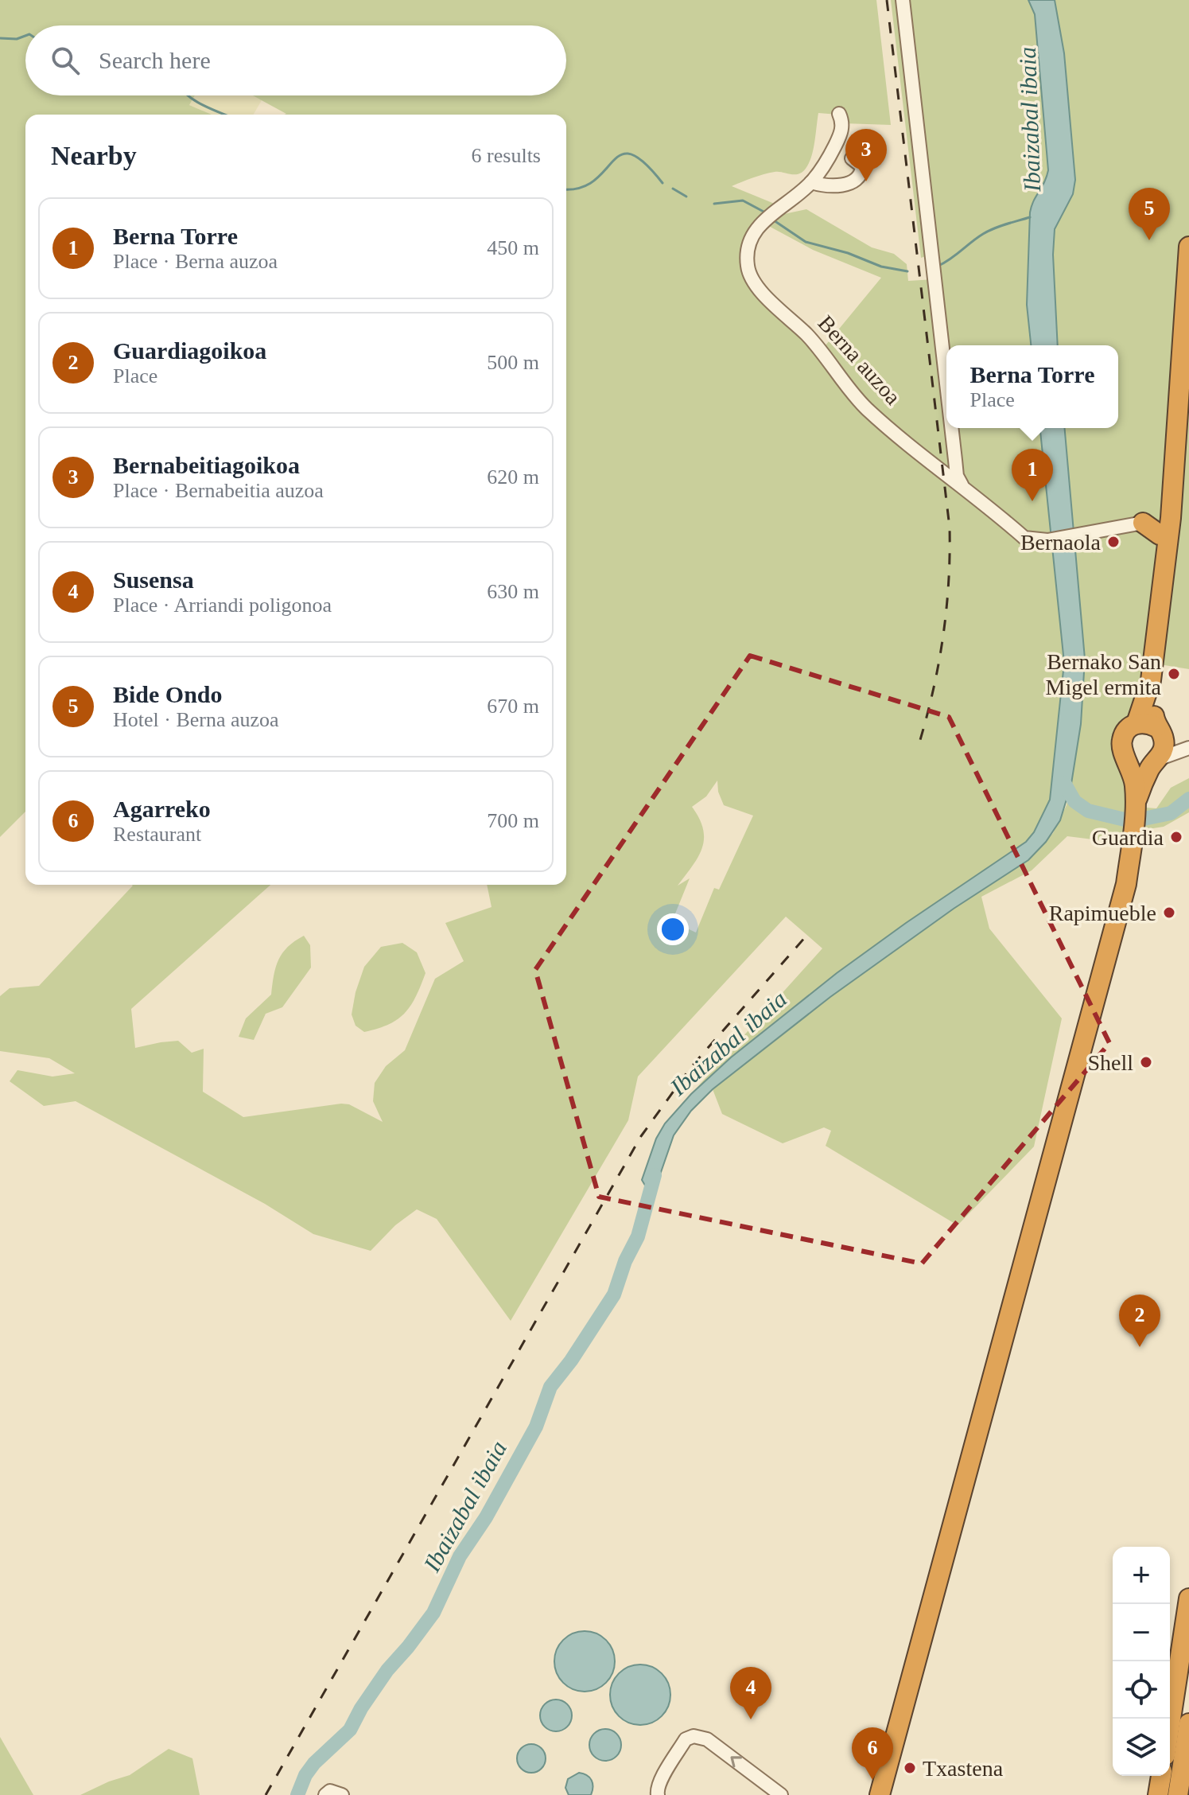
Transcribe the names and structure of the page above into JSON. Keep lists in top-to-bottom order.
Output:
{
  "streets": {
    "street": ["Berna auzoa"]
  },
  "water": ["Ibaizabal ibaia"],
  "places": [
    "Bernaola",
    "Bernako San Migel ermita",
    "Guardia",
    "Rapimueble",
    "Shell",
    "Txastena"
  ],
  "page": {
    "search": "Search here",
    "heading": ["Nearby", "6 results"],
    "pins": [
      "3",
      "5",
      "1",
      "2",
      "4",
      "6"
    ],
    "list": [
      {
        "mark": "1",
        "name": "Berna Torre",
        "note": "Place · Berna auzoa",
        "value": "450 m"
      },
      {
        "mark": "2",
        "name": "Guardiagoikoa",
        "note": "Place",
        "value": "500 m"
      },
      {
        "mark": "3",
        "name": "Bernabeitiagoikoa",
        "note": "Place · Bernabeitia auzoa",
        "value": "620 m"
      },
      {
        "mark": "4",
        "name": "Susensa",
        "note": "Place · Arriandi poligonoa",
        "value": "630 m"
      },
      {
        "mark": "5",
        "name": "Bide Ondo",
        "note": "Hotel · Berna auzoa",
        "value": "670 m"
      },
      {
        "mark": "6",
        "name": "Agarreko",
        "note": "Restaurant",
        "value": "700 m"
      }
    ],
    "popup": ["Berna Torre", "Place"],
    "map_buttons": ["+", "−"]
  }
}
